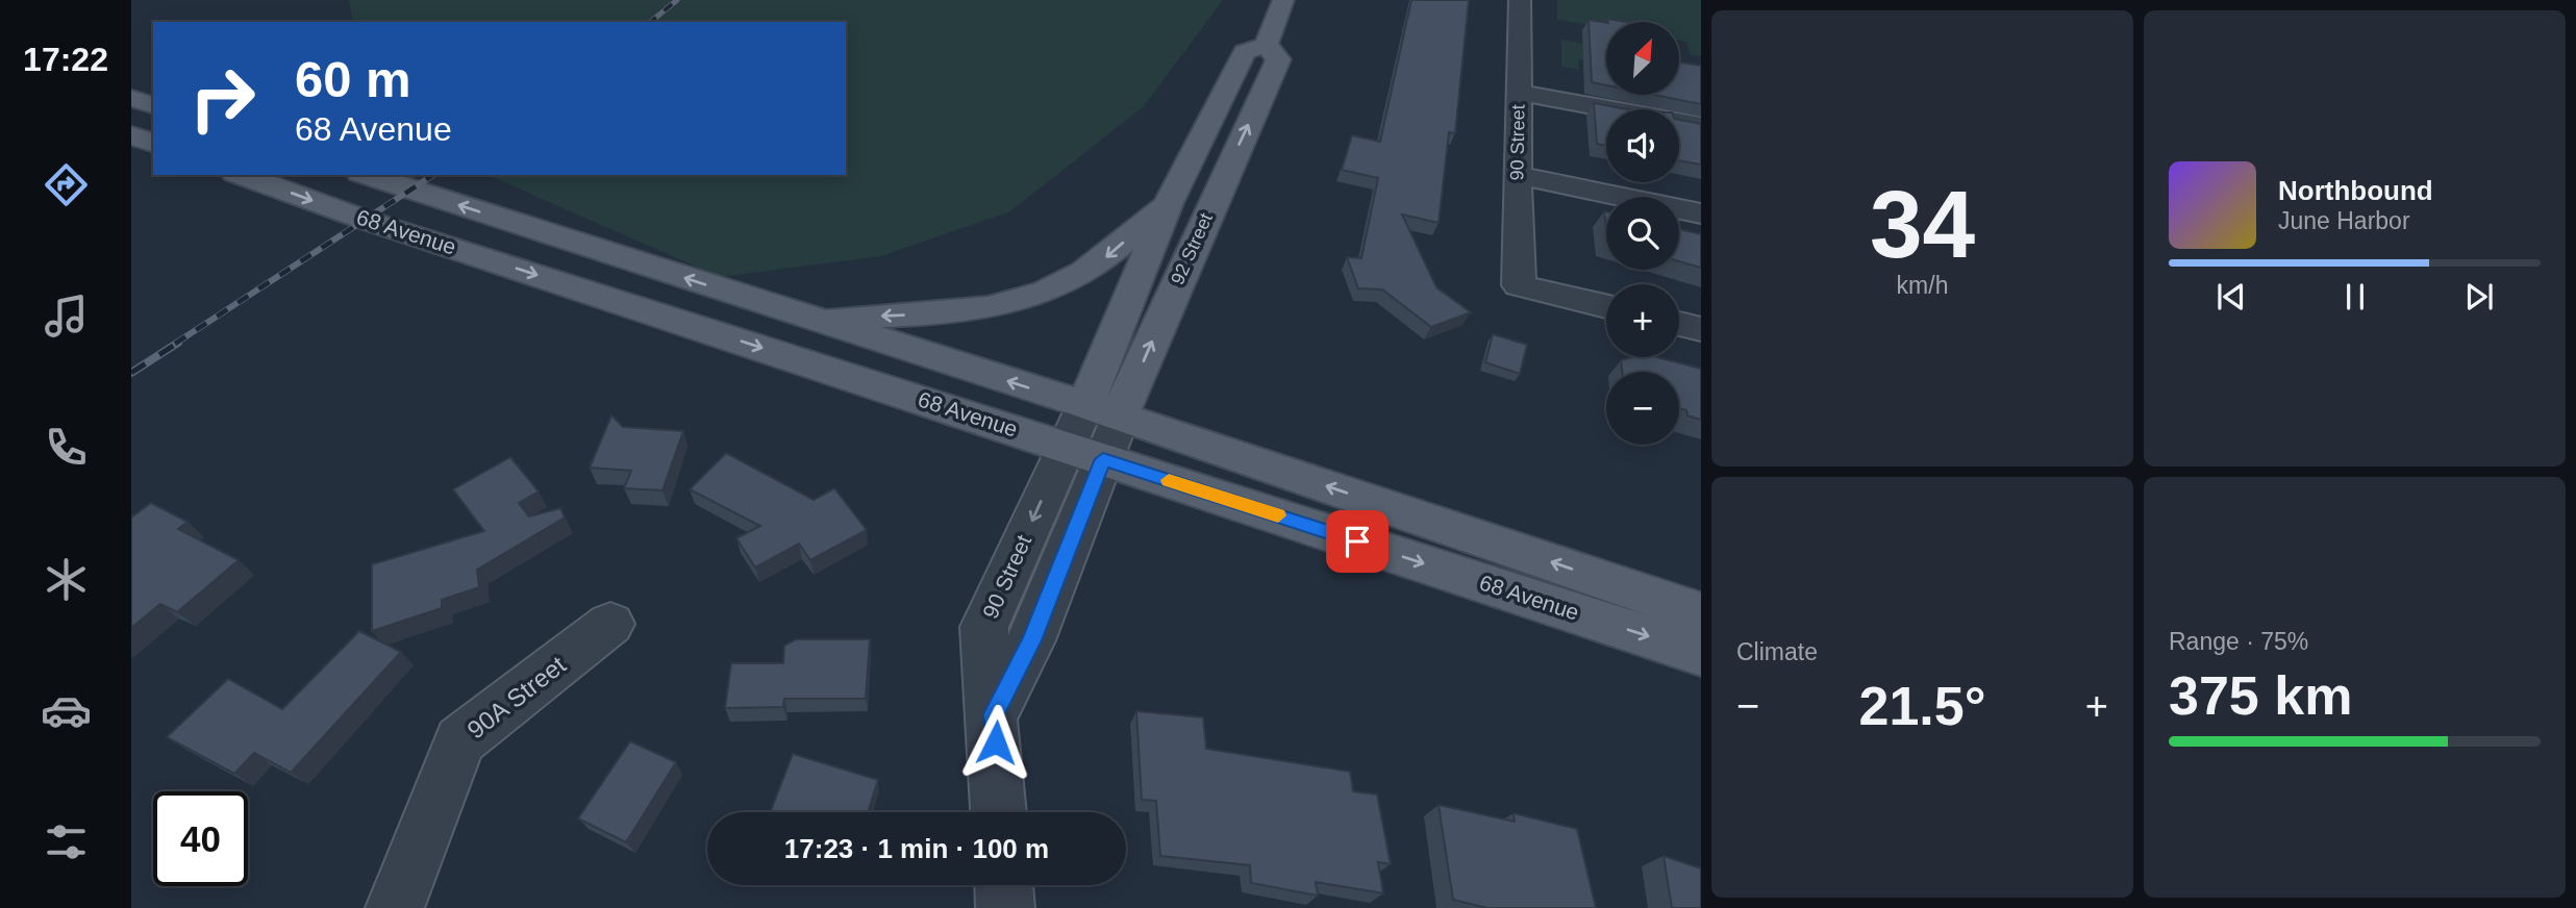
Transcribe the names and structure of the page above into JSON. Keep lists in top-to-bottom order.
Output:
{
  "streets": {
    "main road": ["68 Avenue", "92 Street"],
    "street": ["90 Street", "90A Street"]
  },
  "crossings": [
    ["90 Street", "68 Avenue"],
    ["90 Street", "92 Street"],
    ["68 Avenue", "92 Street"]
  ],
  "north": "top right",
  "page": {
    "tabs": "17:22",
    "tile": [
      ["34", "km/h"],
      "Climate",
      ["Range · 75%", "375 km"]
    ],
    "map_buttons": ["+", "−"],
    "turn": ["60 m", "68 Avenue"],
    "song": ["Northbound", "June Harbor"],
    "heat": ["−", "21.5°", "+"],
    "limit": "40",
    "trip": "17:23 · 1 min · 100 m"
  }
}
